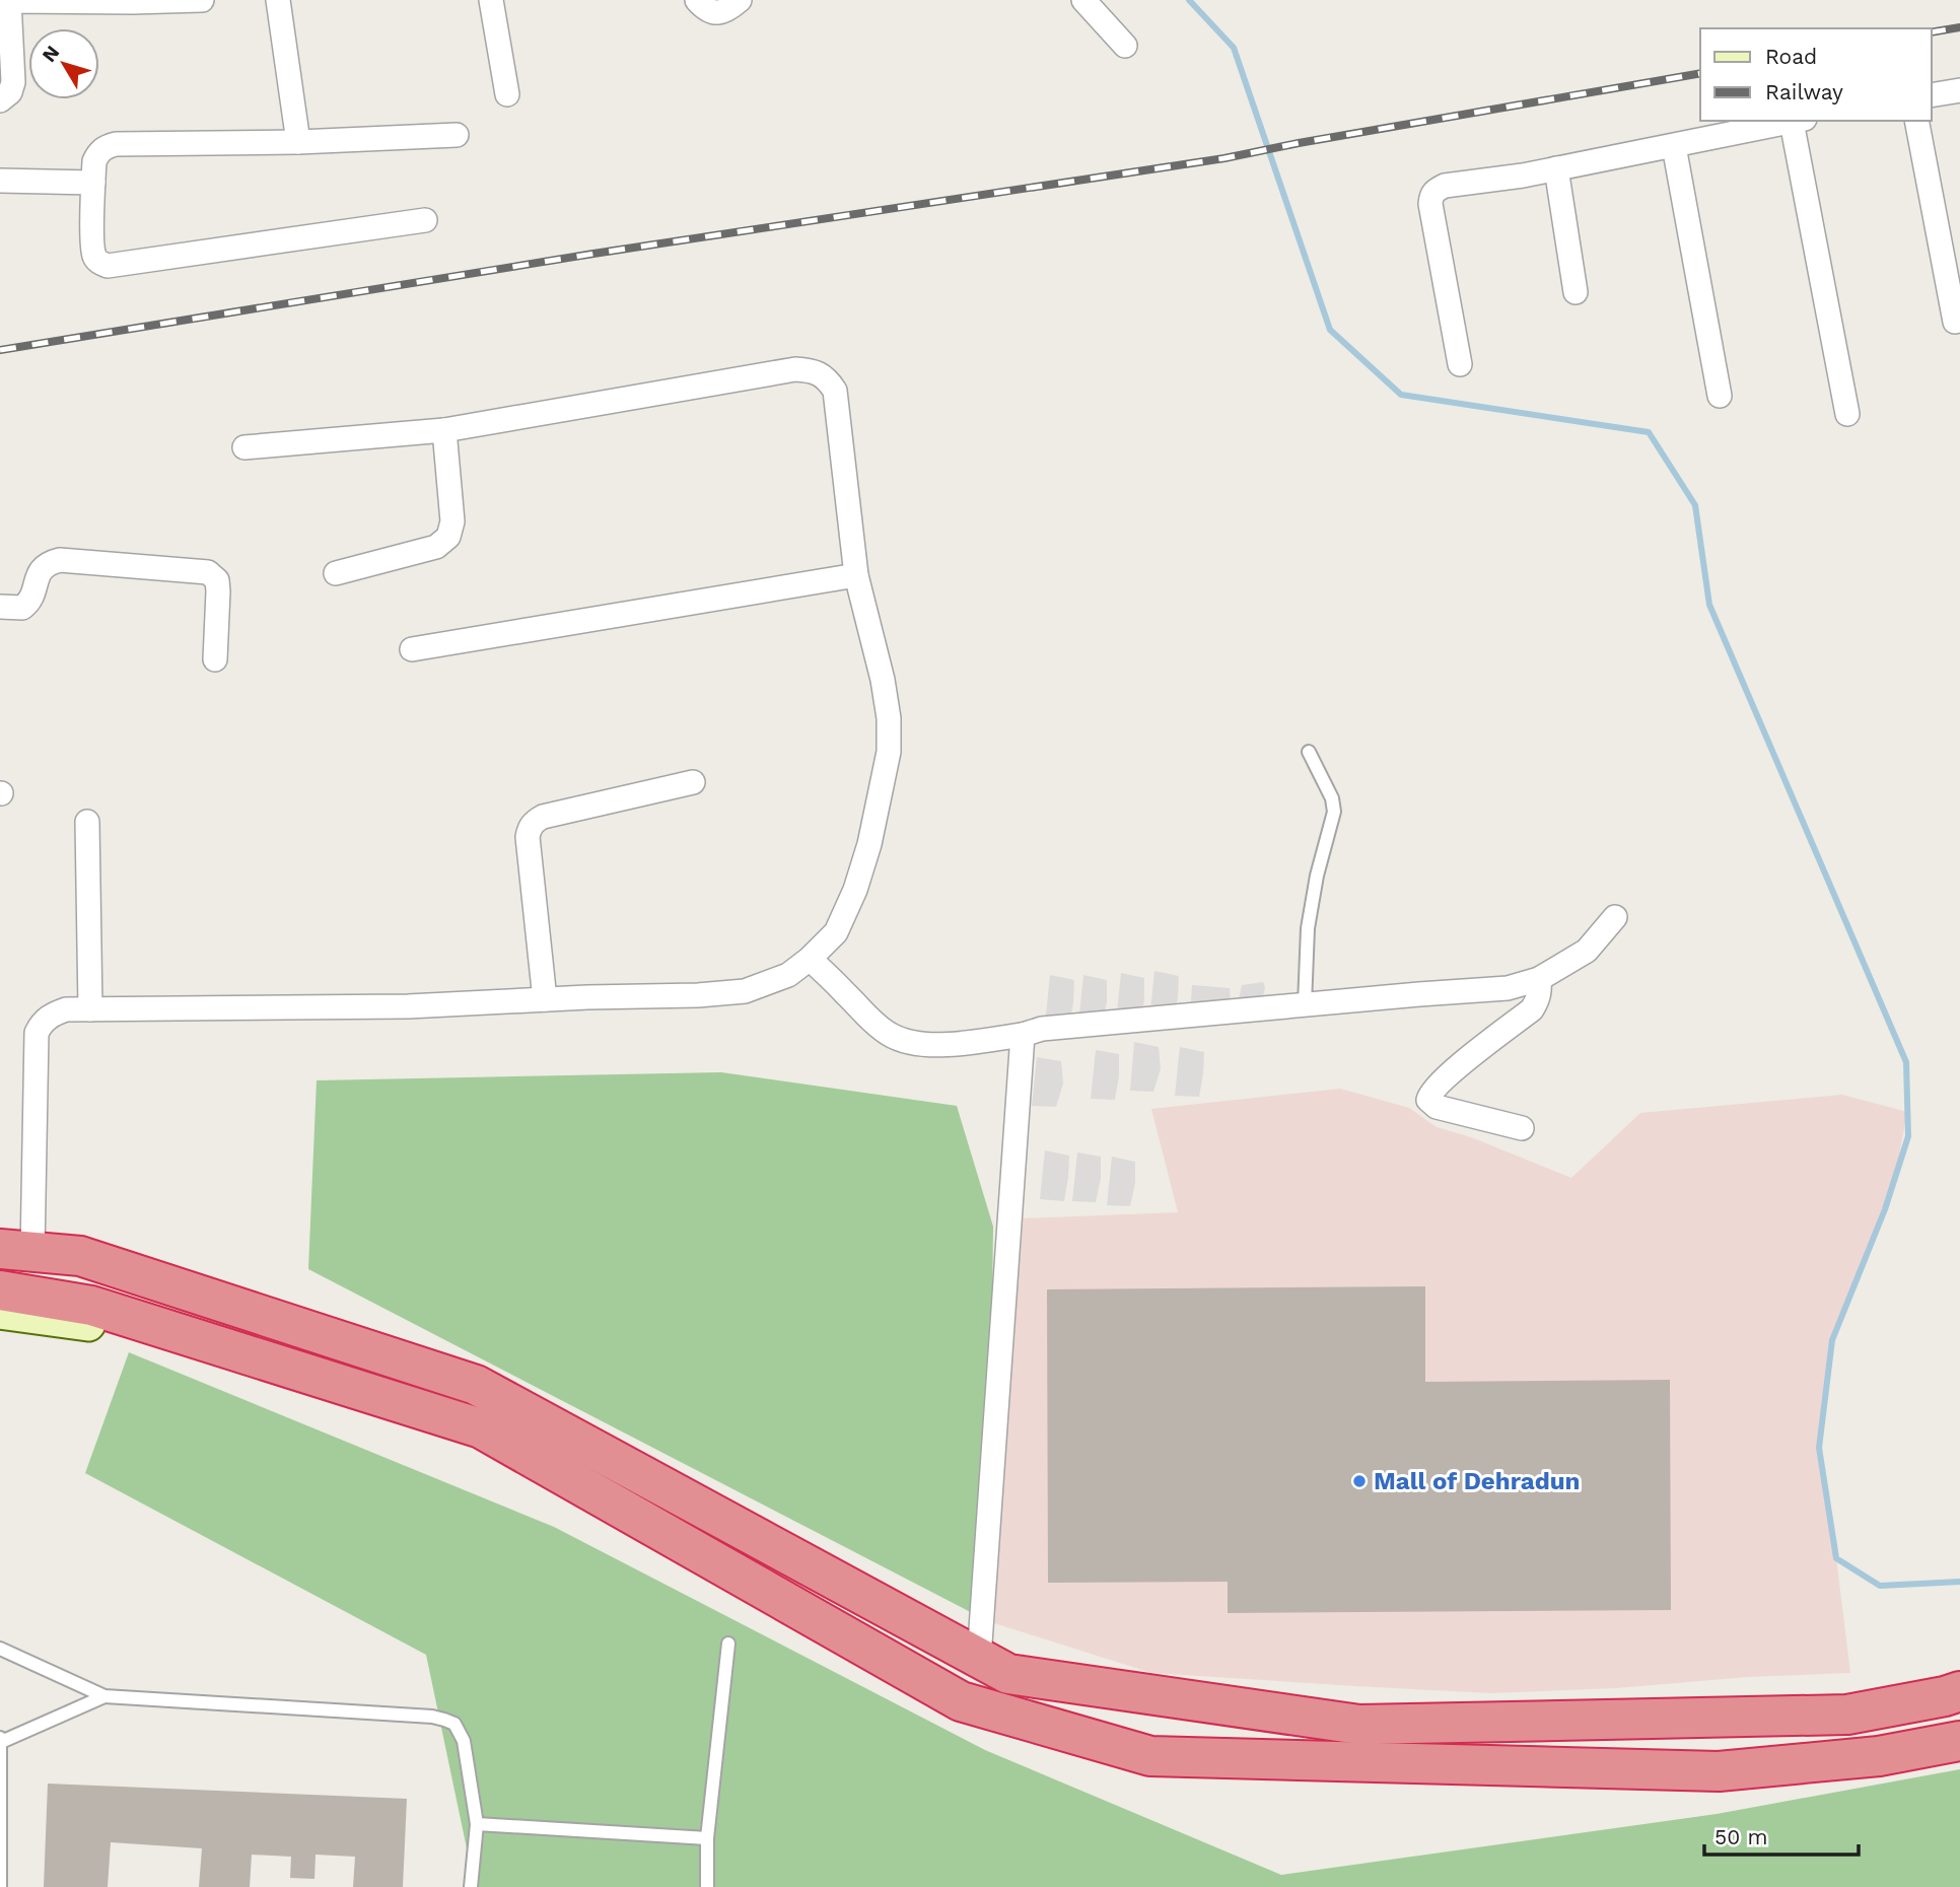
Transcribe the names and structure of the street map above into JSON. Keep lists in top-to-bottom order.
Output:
{
  "places": ["Mall of Dehradun"],
  "legend": ["Road", "Railway"],
  "scale_bar": "50 m",
  "north": "top left"
}
